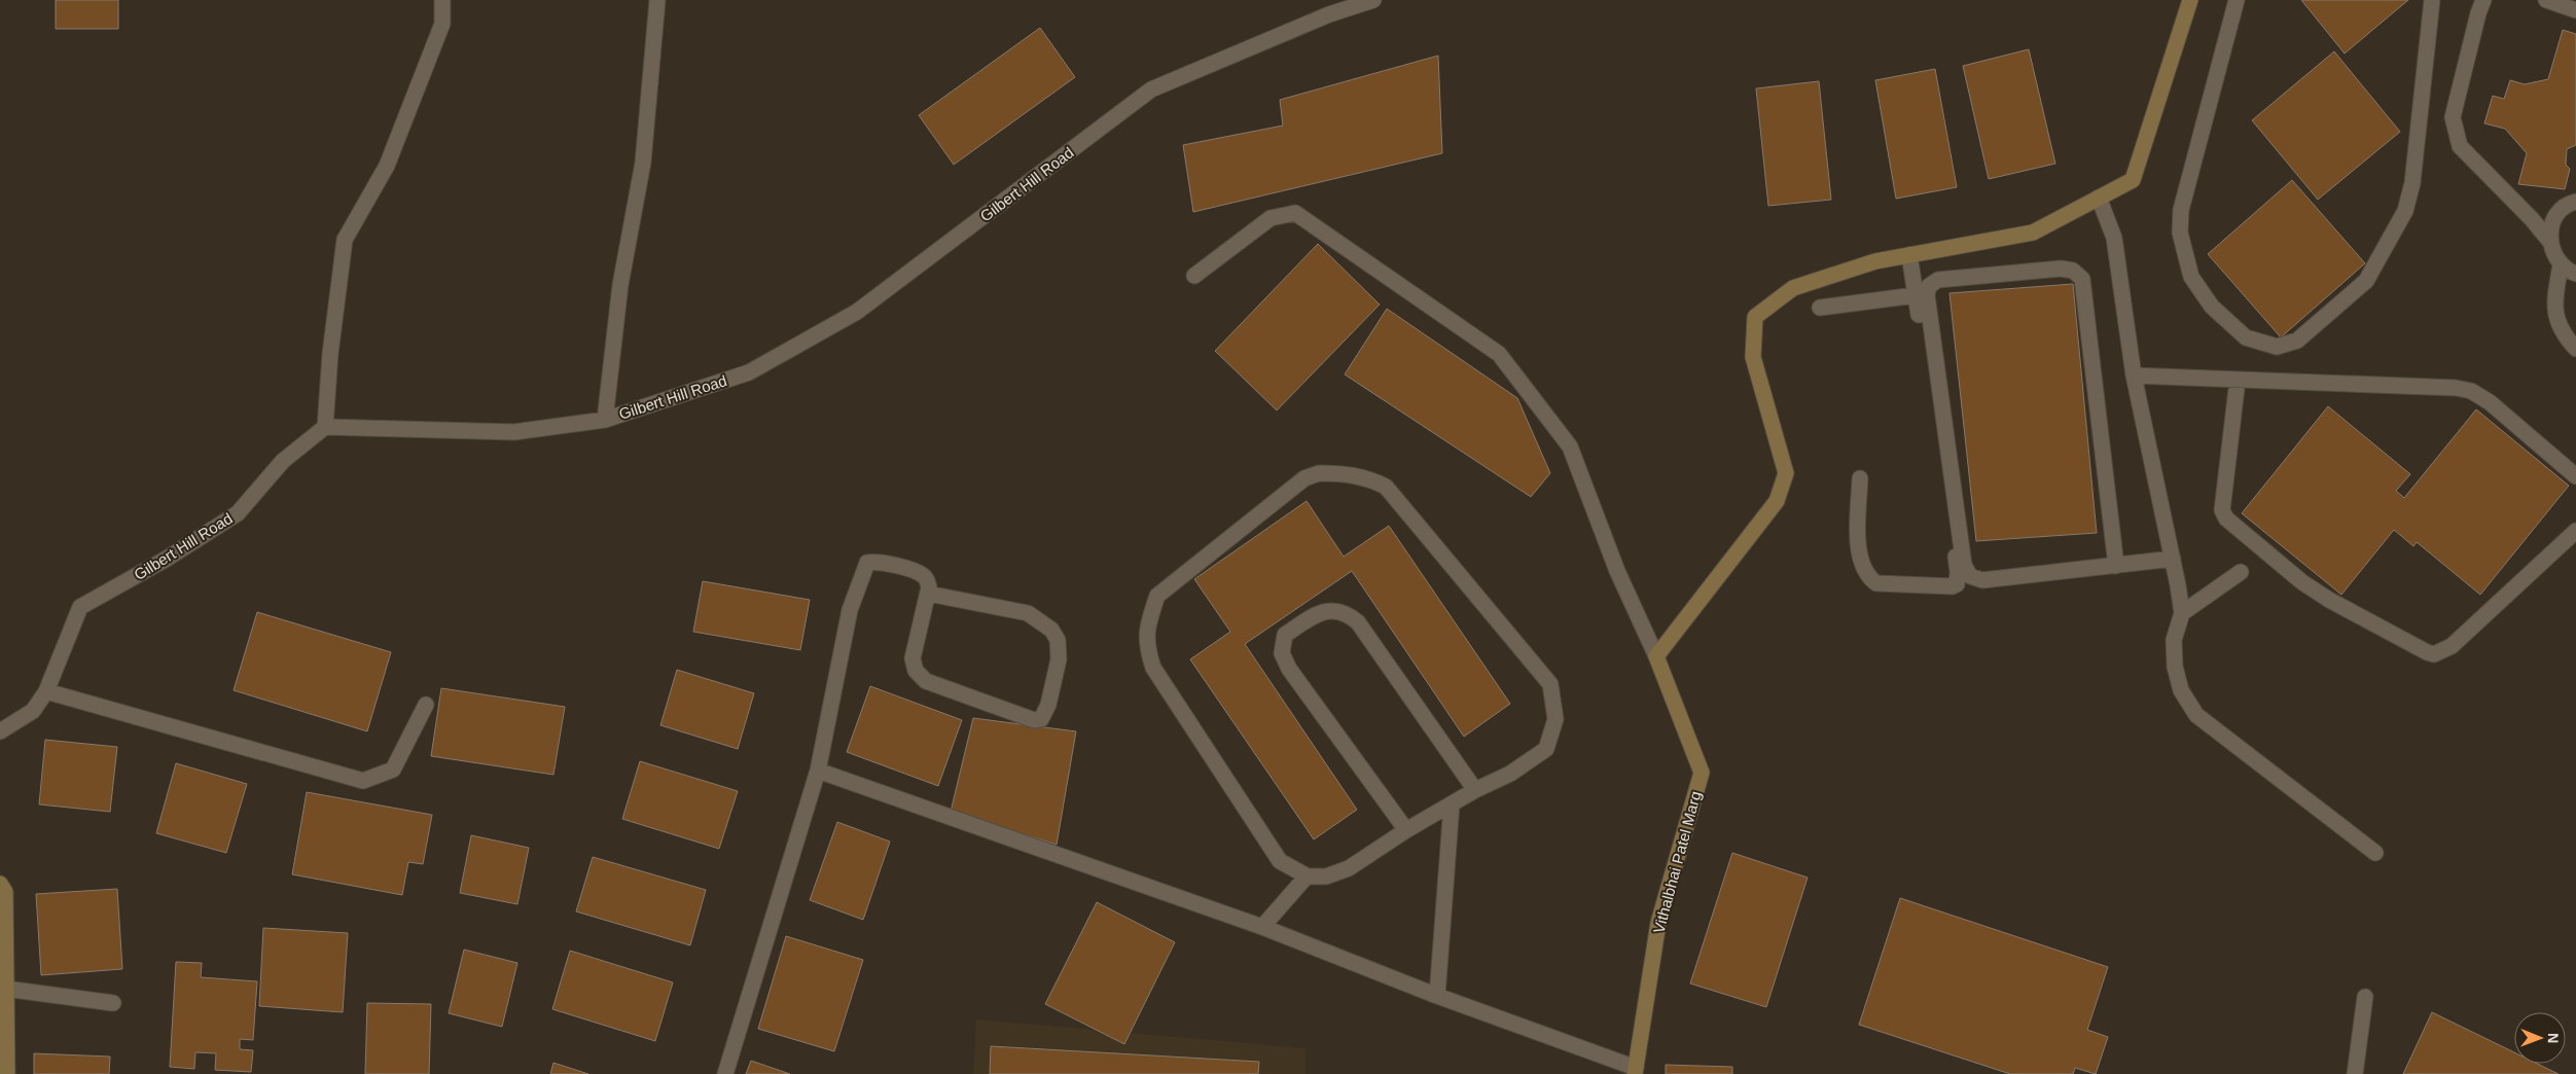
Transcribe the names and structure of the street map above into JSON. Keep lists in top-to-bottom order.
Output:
{
  "streets": {
    "street": ["Gilbert Hill Road", "Vithalbhai Patel Marg"]
  },
  "north": "right"
}
